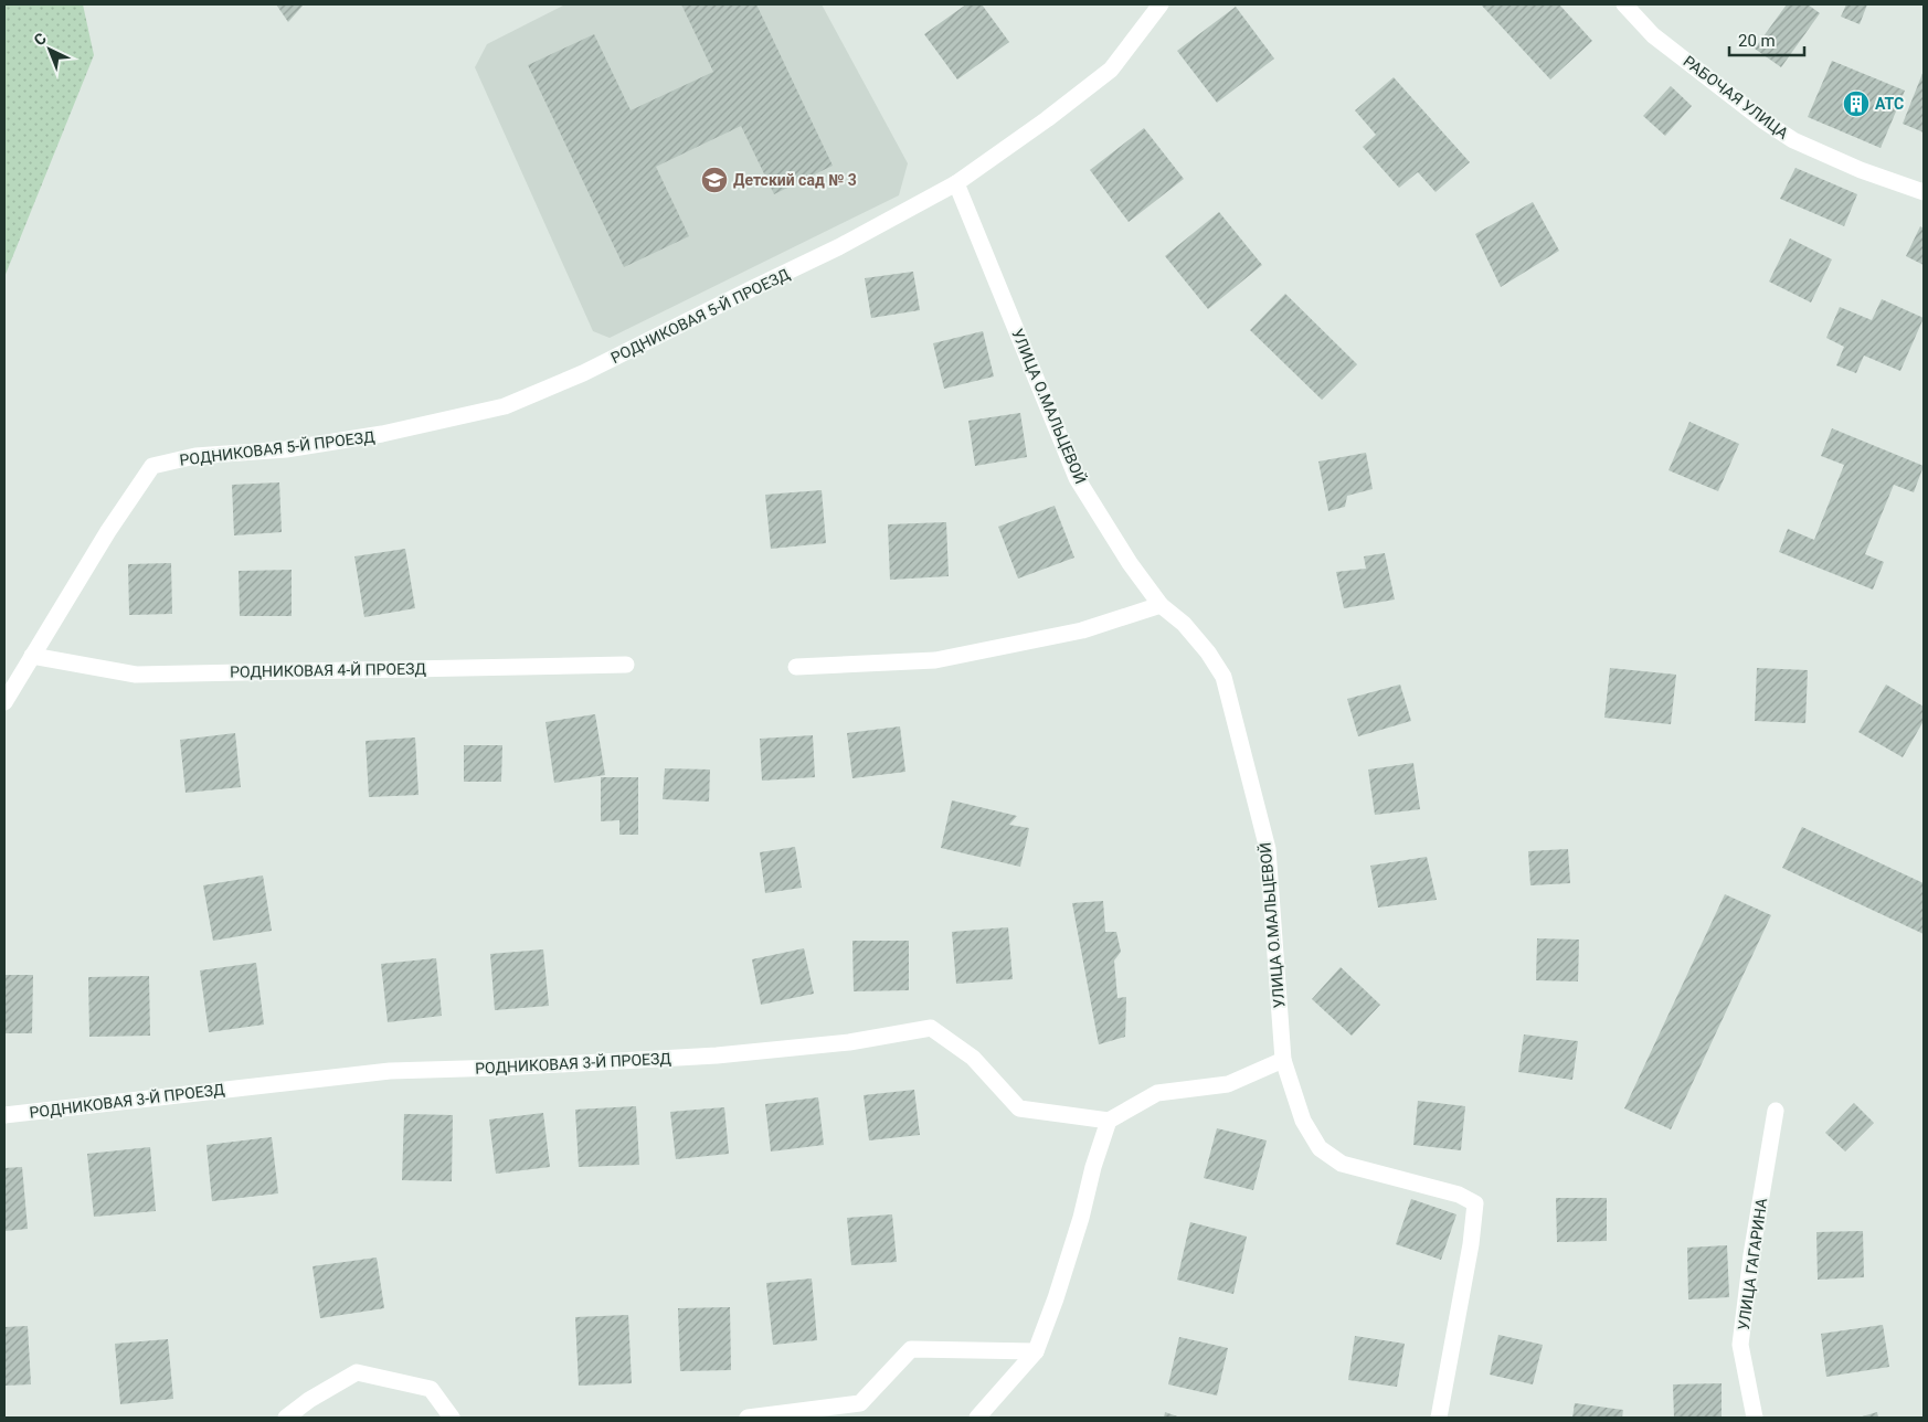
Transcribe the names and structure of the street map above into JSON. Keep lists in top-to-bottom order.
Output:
{
  "streets": {
    "street": [
      "РАБОЧАЯ УЛИЦА",
      "РОДНИКОВАЯ 5-Й ПРОЕЗД",
      "УЛИЦА О.МАЛЬЦЕВОЙ",
      "РОДНИКОВАЯ 4-Й ПРОЕЗД",
      "РОДНИКОВАЯ 3-Й ПРОЕЗД",
      "УЛИЦА ГАГАРИНА"
    ]
  },
  "crossings": [
    ["РОДНИКОВАЯ 5-Й ПРОЕЗД", "УЛИЦА О.МАЛЬЦЕВОЙ"],
    ["РОДНИКОВАЯ 5-Й ПРОЕЗД", "РОДНИКОВАЯ 4-Й ПРОЕЗД"]
  ],
  "places": {
    "building": ["АТС"],
    "school or university": ["Детский сад № 3"]
  },
  "scale_bar": "20 m",
  "north": "top left"
}
